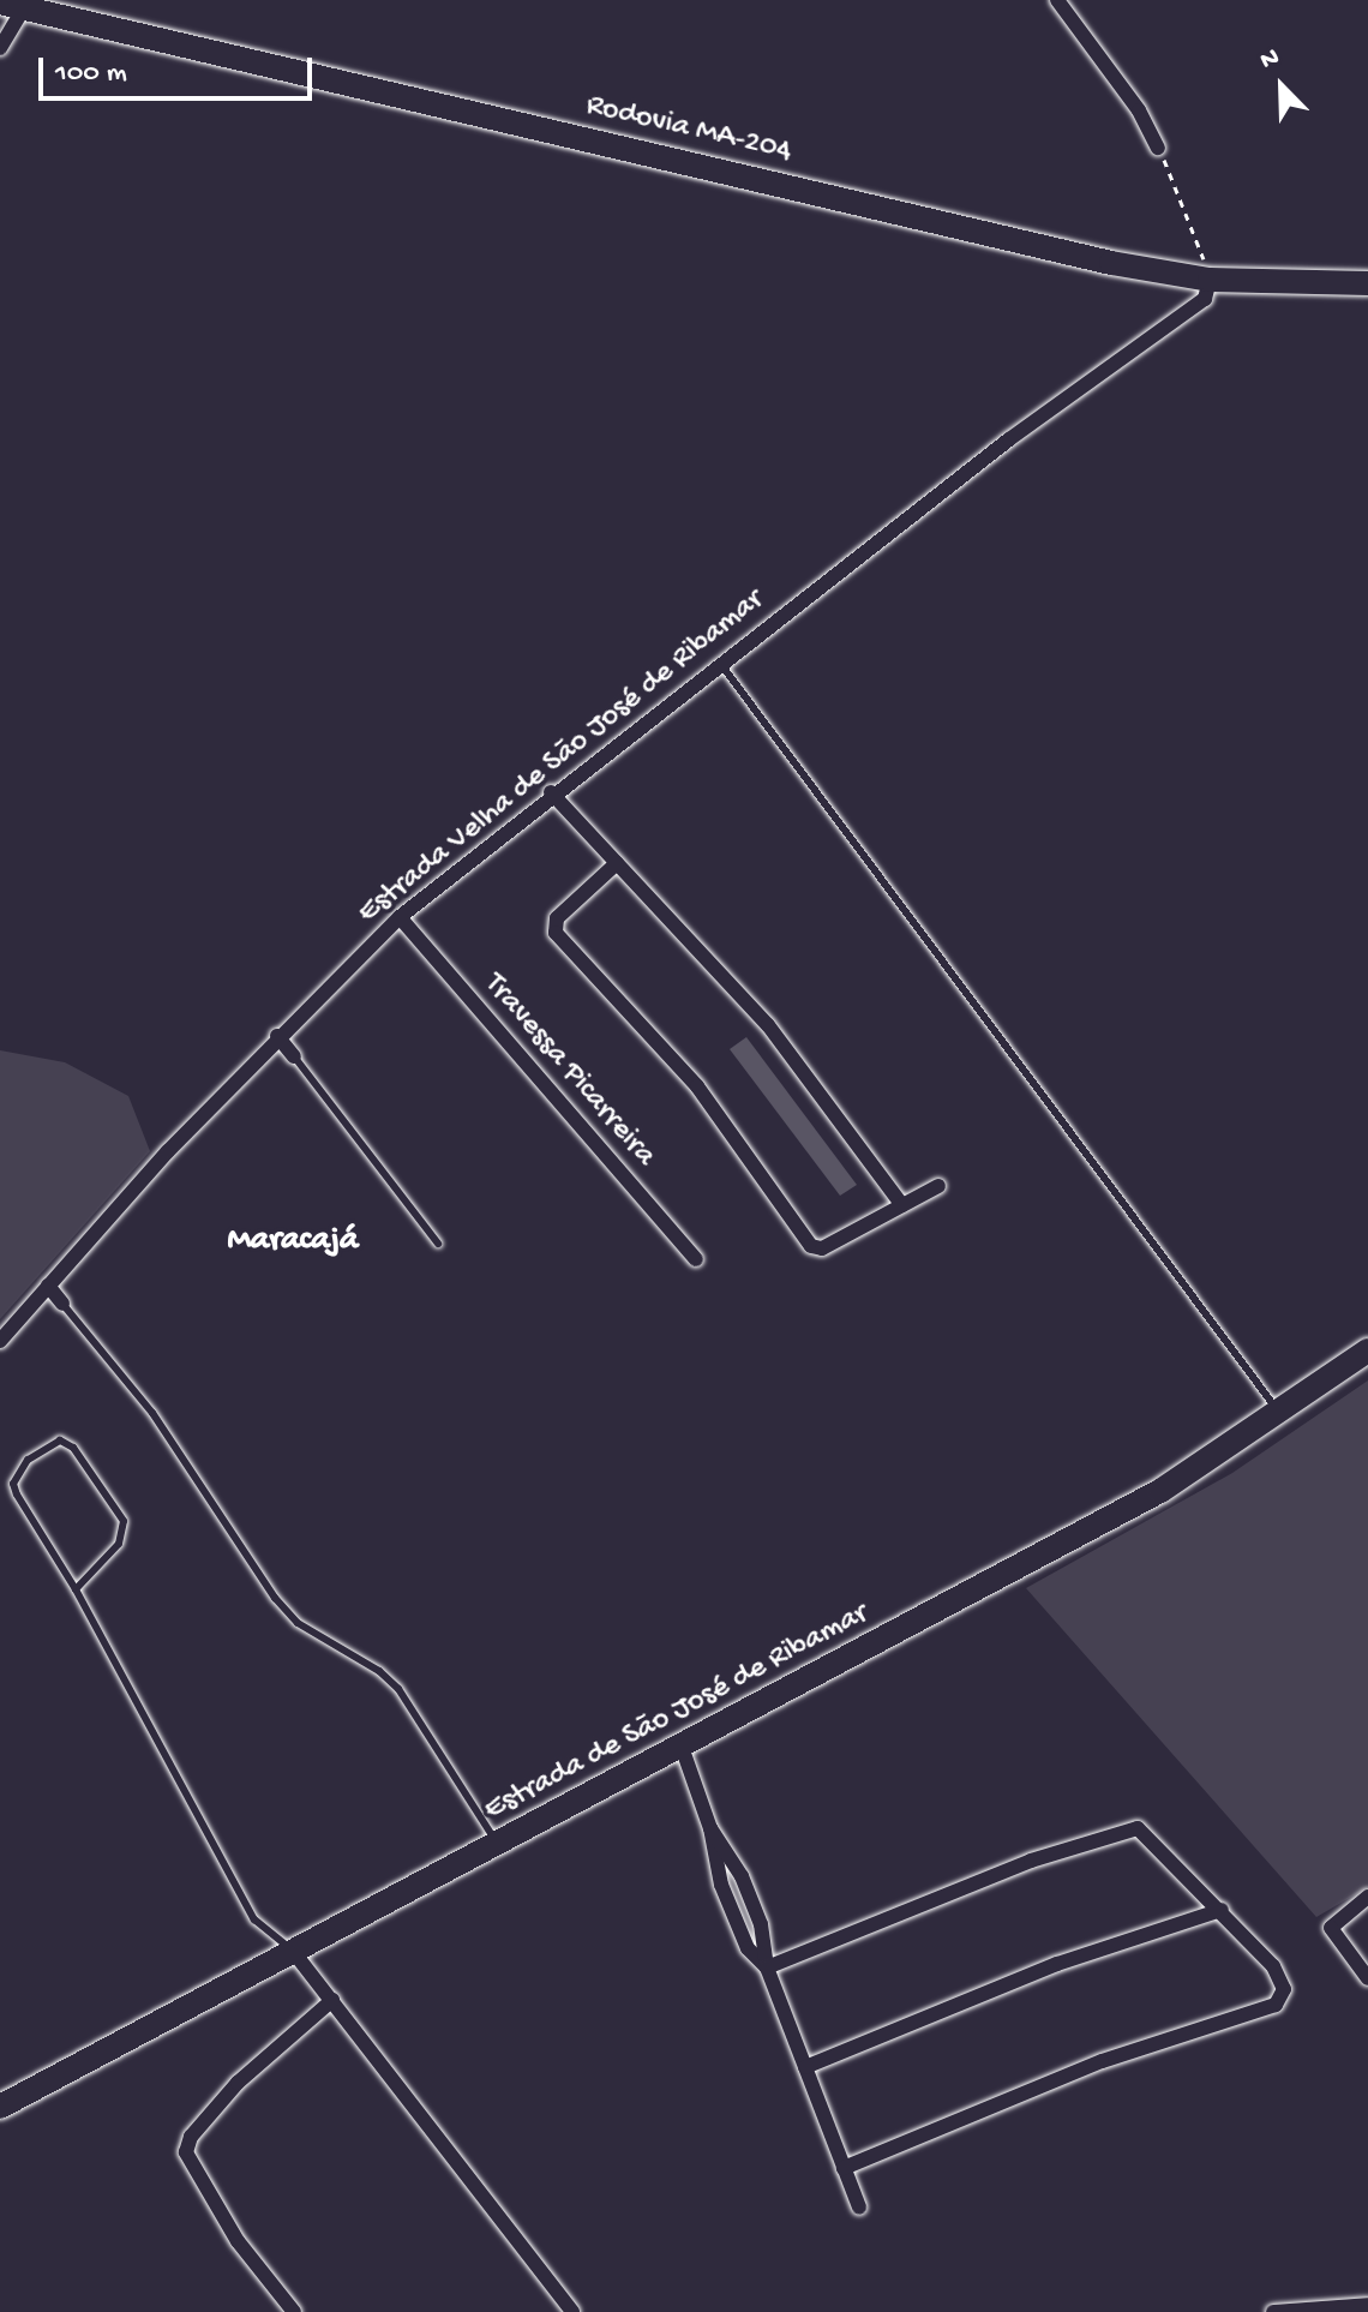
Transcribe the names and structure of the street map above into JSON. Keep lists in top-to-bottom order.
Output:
{
  "streets": {
    "main road": ["Rodovia MA-204", "Estrada de São José de Ribamar"],
    "street": ["Estrada Velha de São José de Ribamar", "Travessa Picarreira"]
  },
  "crossings": [
    ["Rodovia MA-204", "Estrada Velha de São José de Ribamar"],
    ["Estrada Velha de São José de Ribamar", "Travessa Picarreira"]
  ],
  "districts": ["Maracajá"],
  "scale_bar": "100 m",
  "north": "top left"
}
